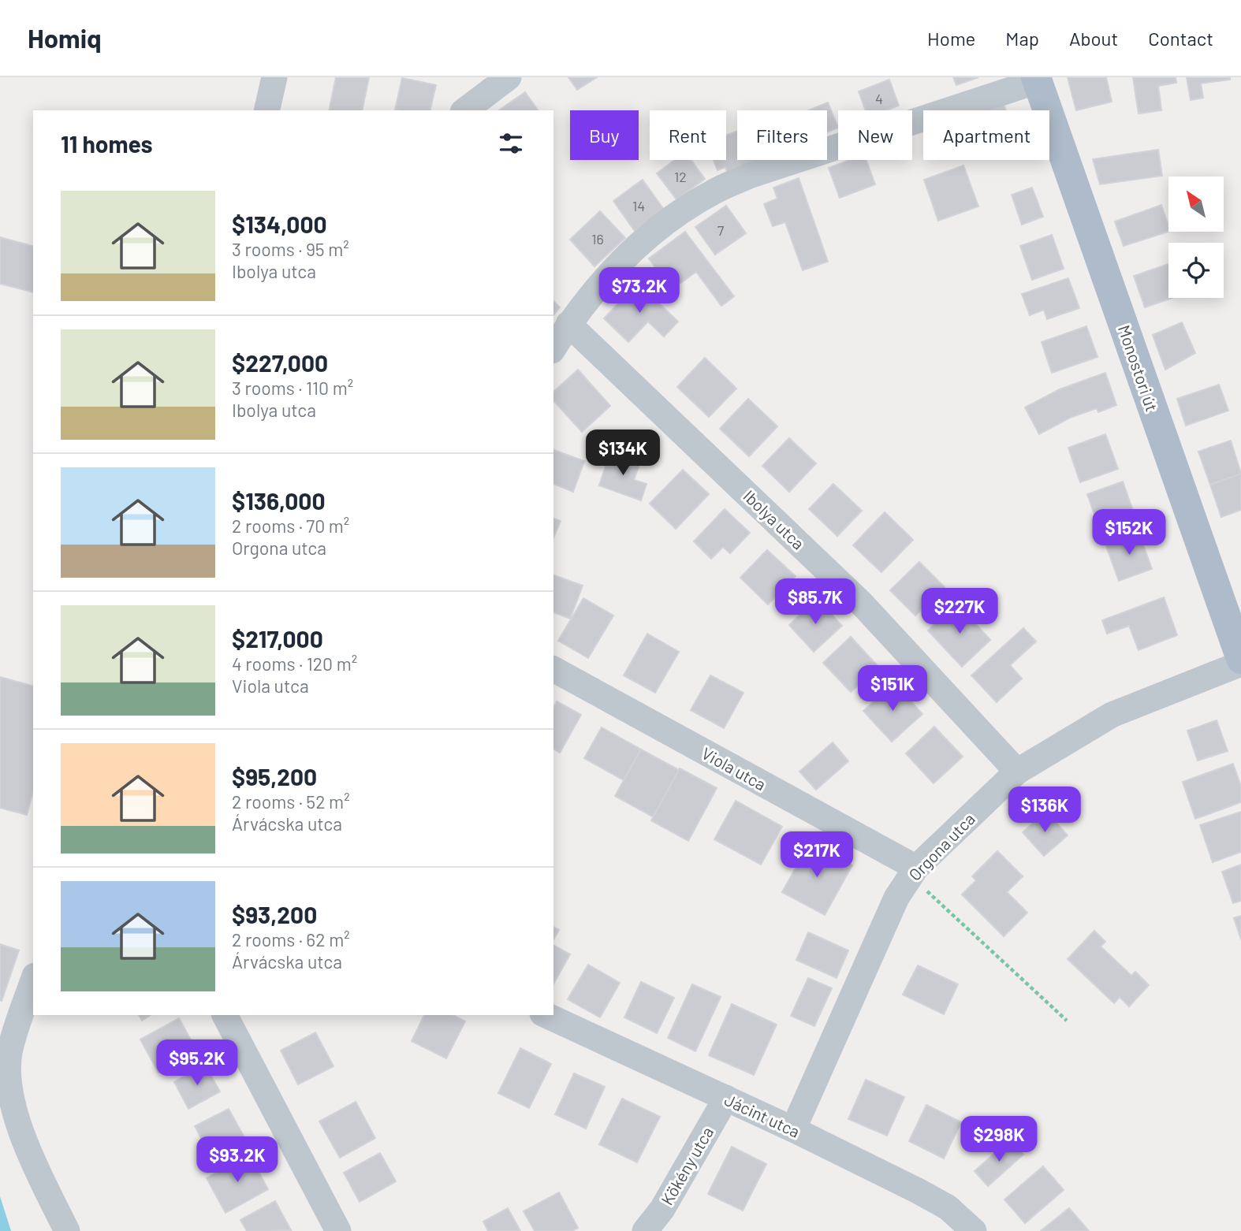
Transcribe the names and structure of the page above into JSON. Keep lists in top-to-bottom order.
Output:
{
  "streets": {
    "main road": ["Monostori út"],
    "street": [
      "Ibolya utca",
      "Viola utca",
      "Orgona utca",
      "Jácint utca",
      "Kökény utca"
    ]
  },
  "crossings": [
    ["Ibolya utca", "Orgona utca"],
    ["Viola utca", "Orgona utca"],
    ["Orgona utca", "Jácint utca"],
    ["Jácint utca", "Kökény utca"]
  ],
  "house_numbers": [
    "4",
    "12",
    "14",
    "7",
    "16"
  ],
  "north": "top left",
  "page": {
    "header": "Homiq",
    "nav": [
      "Home",
      "Map",
      "About",
      "Contact"
    ],
    "chip": [
      "Buy",
      "Rent",
      "Filters",
      "New",
      "Apartment"
    ],
    "heading": "11 homes",
    "list": [
      {
        "name": "$134,000",
        "note": "3 rooms · 95 m² · Ibolya utca"
      },
      {
        "name": "$227,000",
        "note": "3 rooms · 110 m² · Ibolya utca"
      },
      {
        "name": "$136,000",
        "note": "2 rooms · 70 m² · Orgona utca"
      },
      {
        "name": "$217,000",
        "note": "4 rooms · 120 m² · Viola utca"
      },
      {
        "name": "$95,200",
        "note": "2 rooms · 52 m² · Árvácska utca"
      },
      {
        "name": "$93,200",
        "note": "2 rooms · 62 m² · Árvácska utca"
      }
    ],
    "price": [
      "$73.2K",
      "$134K",
      "$152K",
      "$85.7K",
      "$227K",
      "$151K",
      "$136K",
      "$217K",
      "$95.2K",
      "$298K",
      "$93.2K"
    ]
  }
}
